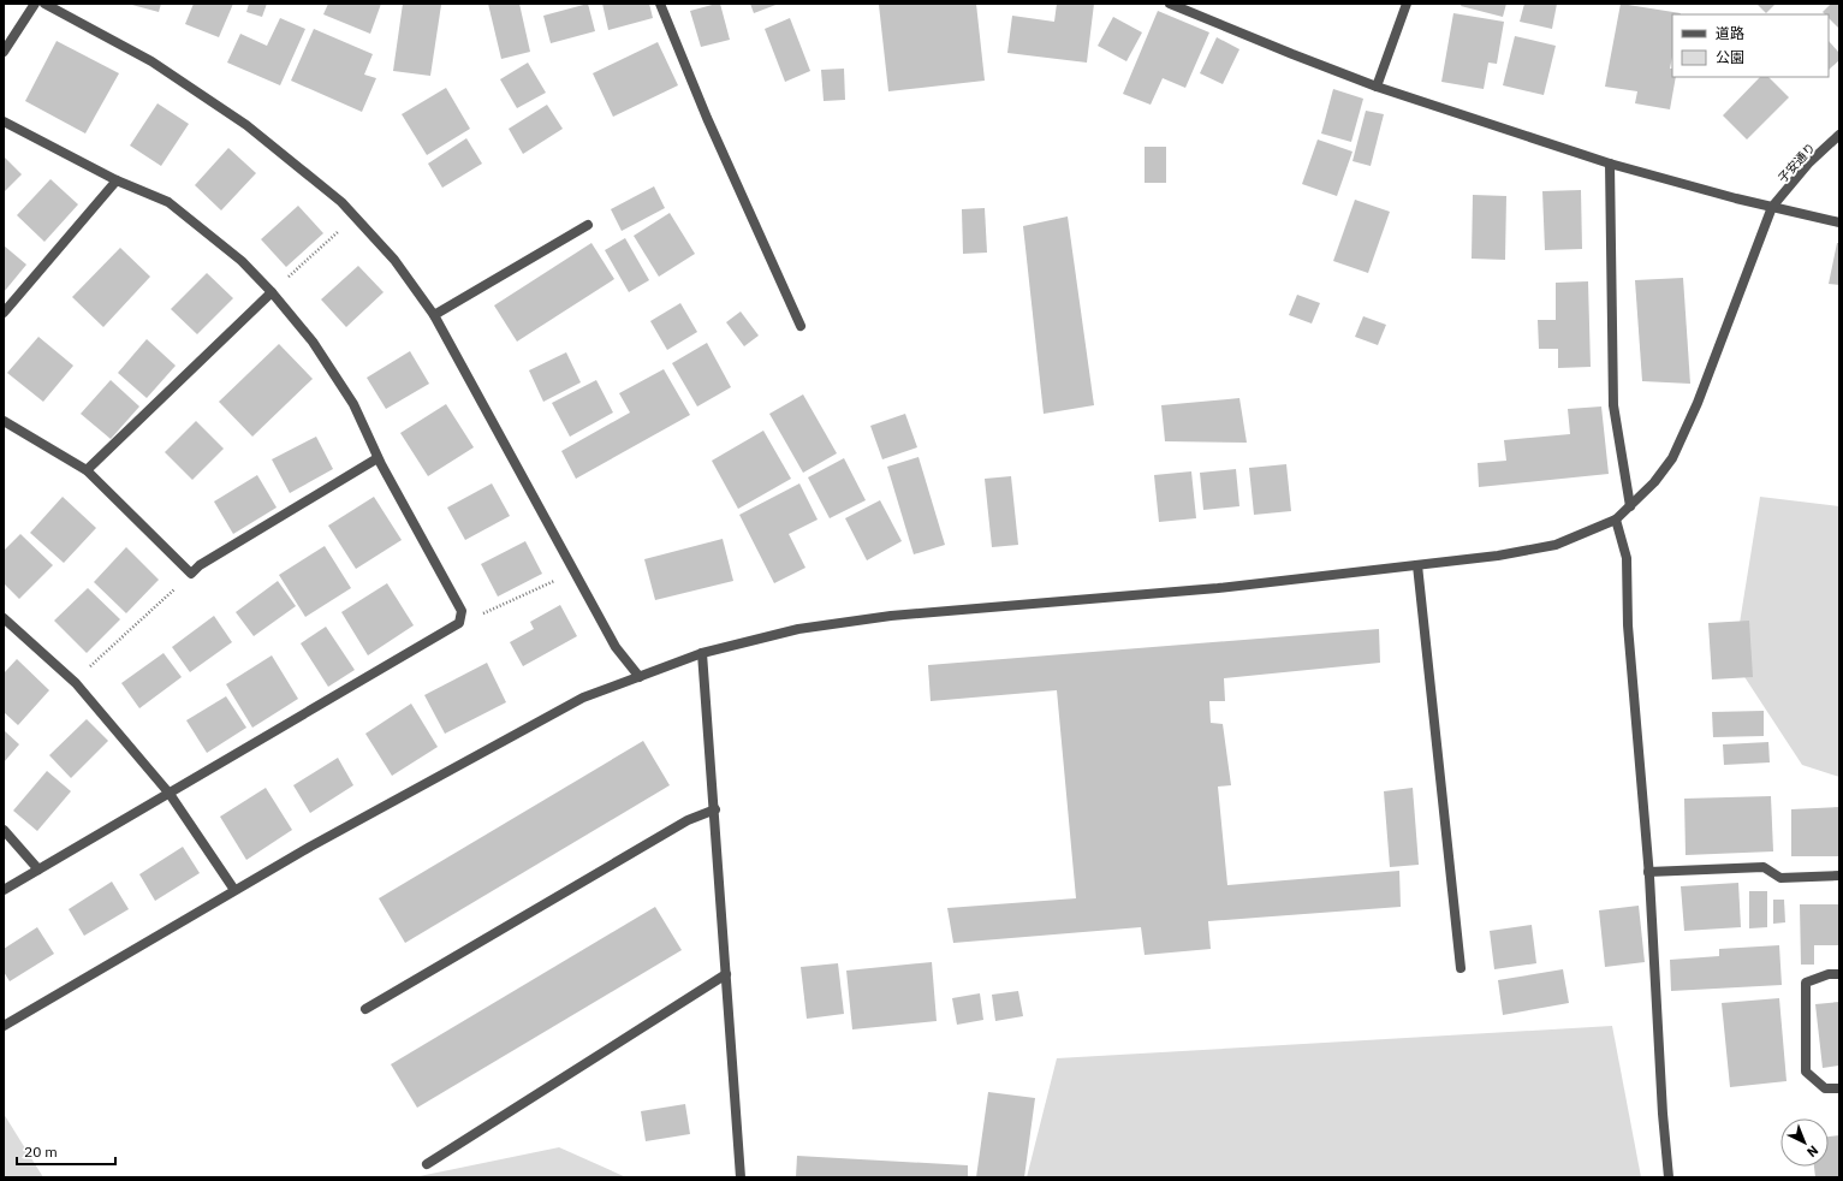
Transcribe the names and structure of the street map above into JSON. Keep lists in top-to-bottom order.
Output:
{
  "streets": {
    "street": ["子安通り"]
  },
  "legend": ["道路", "公園"],
  "scale_bar": "20 m",
  "north": "bottom right"
}
